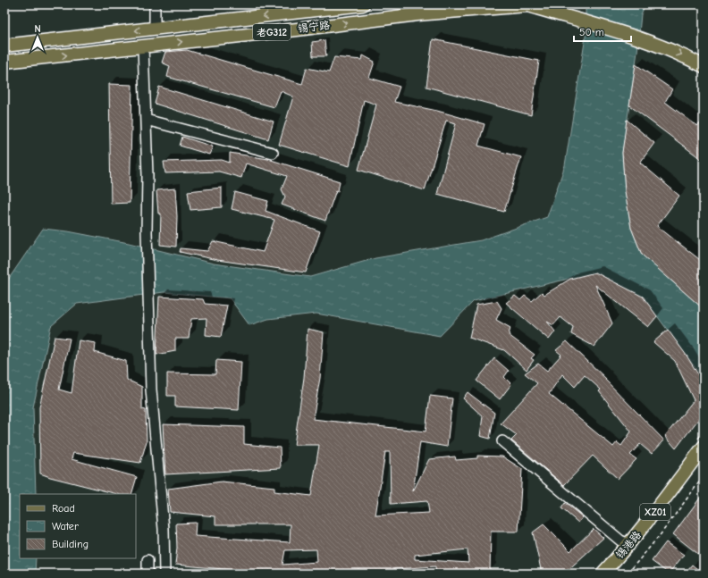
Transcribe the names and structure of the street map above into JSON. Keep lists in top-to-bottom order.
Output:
{
  "streets": {
    "main road": [
      "锡宁路",
      "老G312",
      "XZ01",
      "锡港路"
    ]
  },
  "legend": ["Road", "Water", "Building"],
  "scale_bar": "50 m",
  "north": "top"
}
